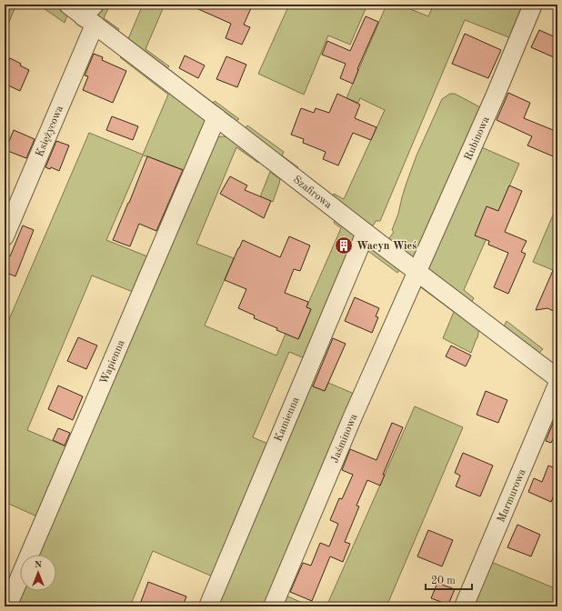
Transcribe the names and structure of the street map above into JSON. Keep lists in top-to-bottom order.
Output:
{
  "streets": {
    "street": [
      "Księżycowa",
      "Rubinowa",
      "Szafirowa",
      "Wapienna",
      "Kamienna",
      "Jaśminowa",
      "Marmurowa"
    ]
  },
  "crossings": [
    ["Księżycowa", "Szafirowa"],
    ["Rubinowa", "Szafirowa"],
    ["Rubinowa", "Jaśminowa"],
    ["Szafirowa", "Wapienna"],
    ["Szafirowa", "Kamienna"],
    ["Szafirowa", "Jaśminowa"]
  ],
  "places": {
    "building": ["Wacyn Wieś"]
  },
  "scale_bar": "20 m",
  "north": "top"
}
